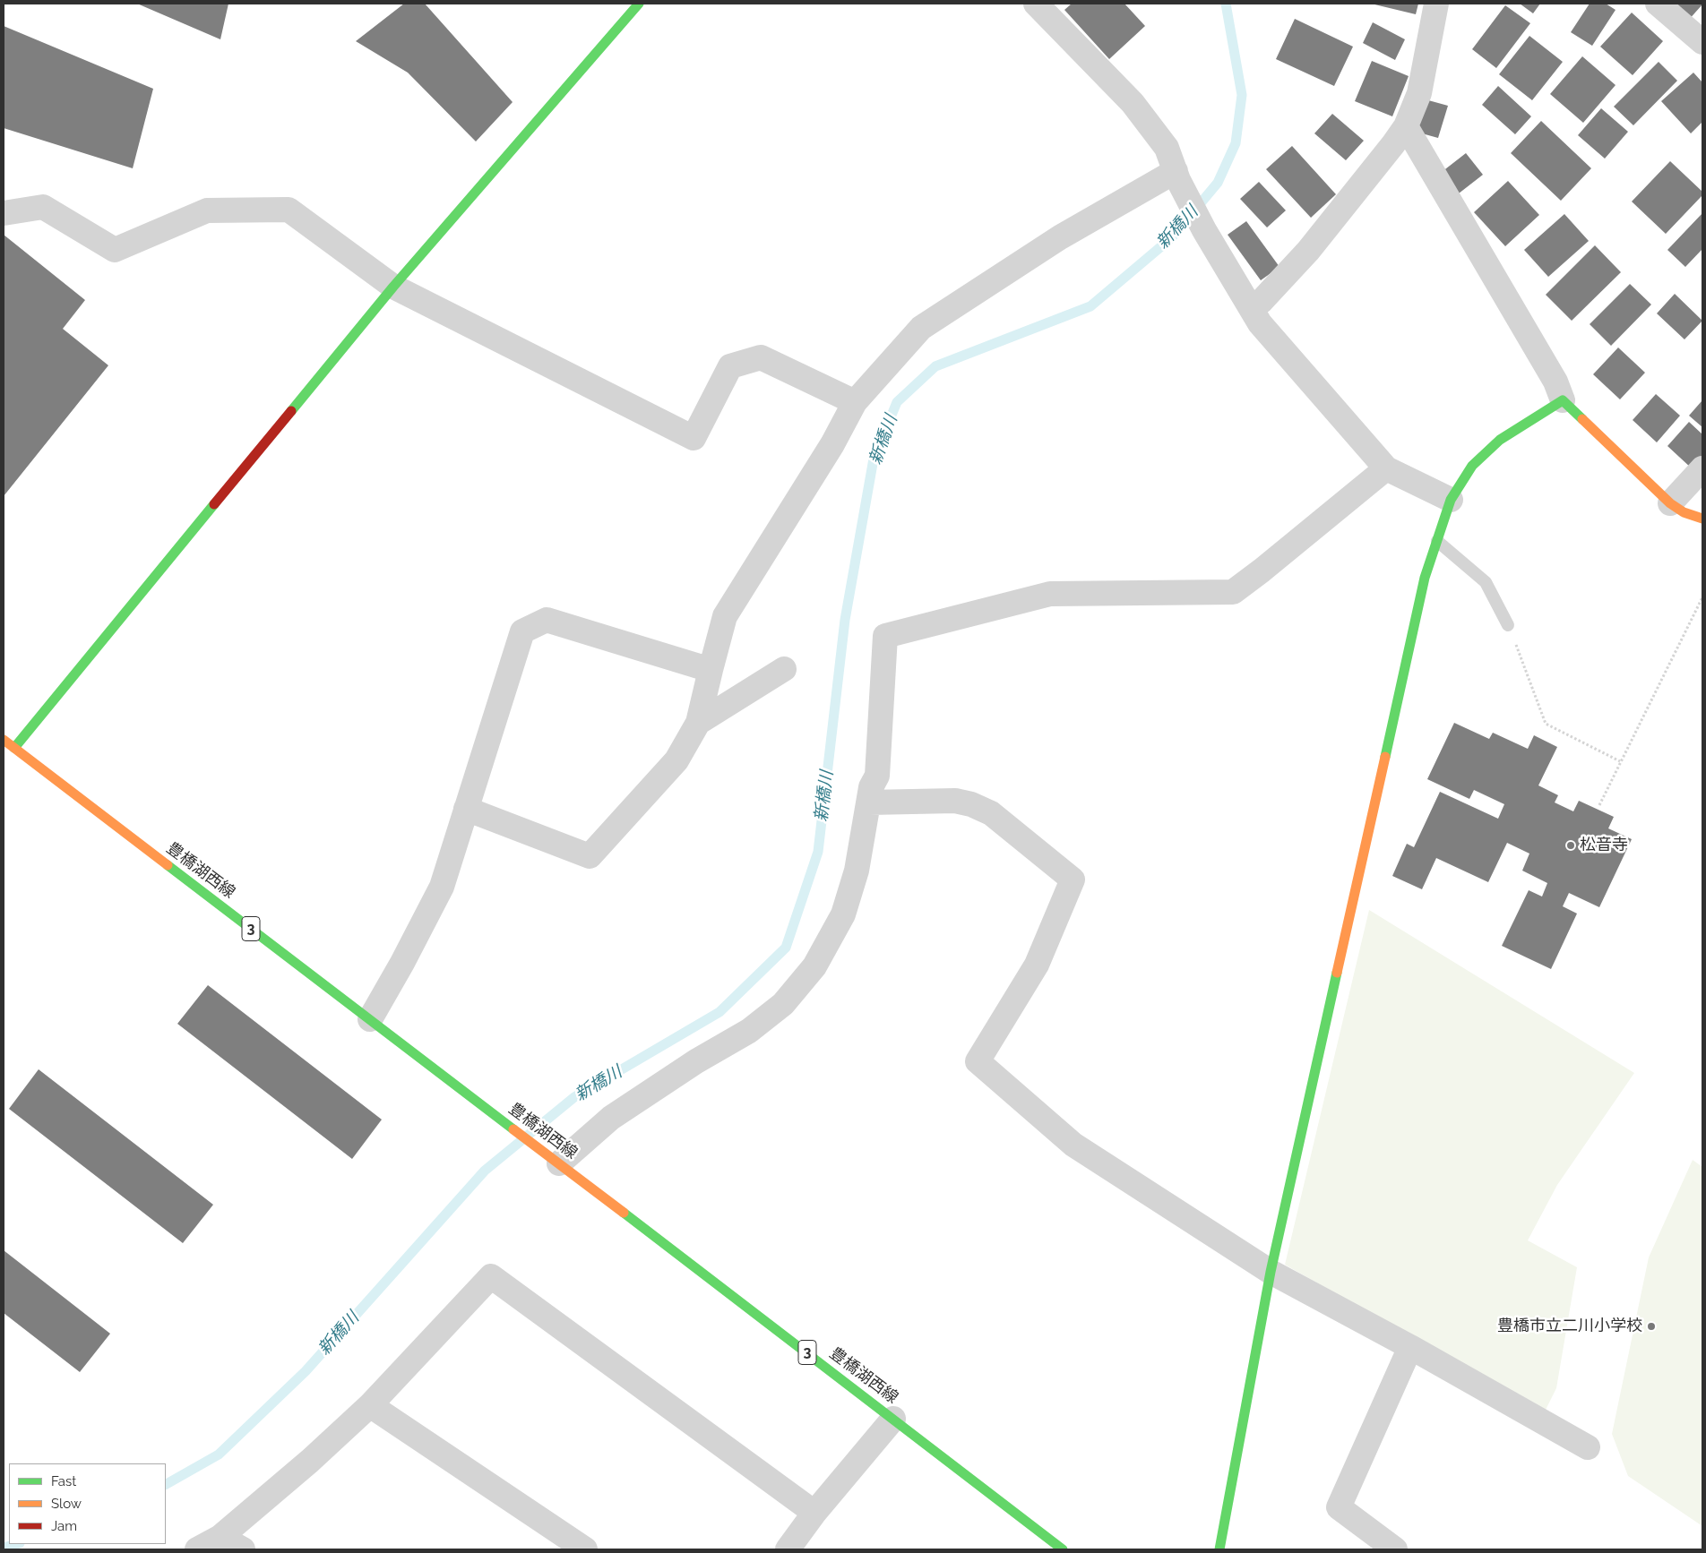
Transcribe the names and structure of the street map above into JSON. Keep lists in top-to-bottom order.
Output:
{
  "streets": {
    "street": ["豊橋湖西線", "3"]
  },
  "water": ["新橋川"],
  "places": ["松音寺", "豊橋市立二川小学校"],
  "legend": ["Fast", "Slow", "Jam"]
}
